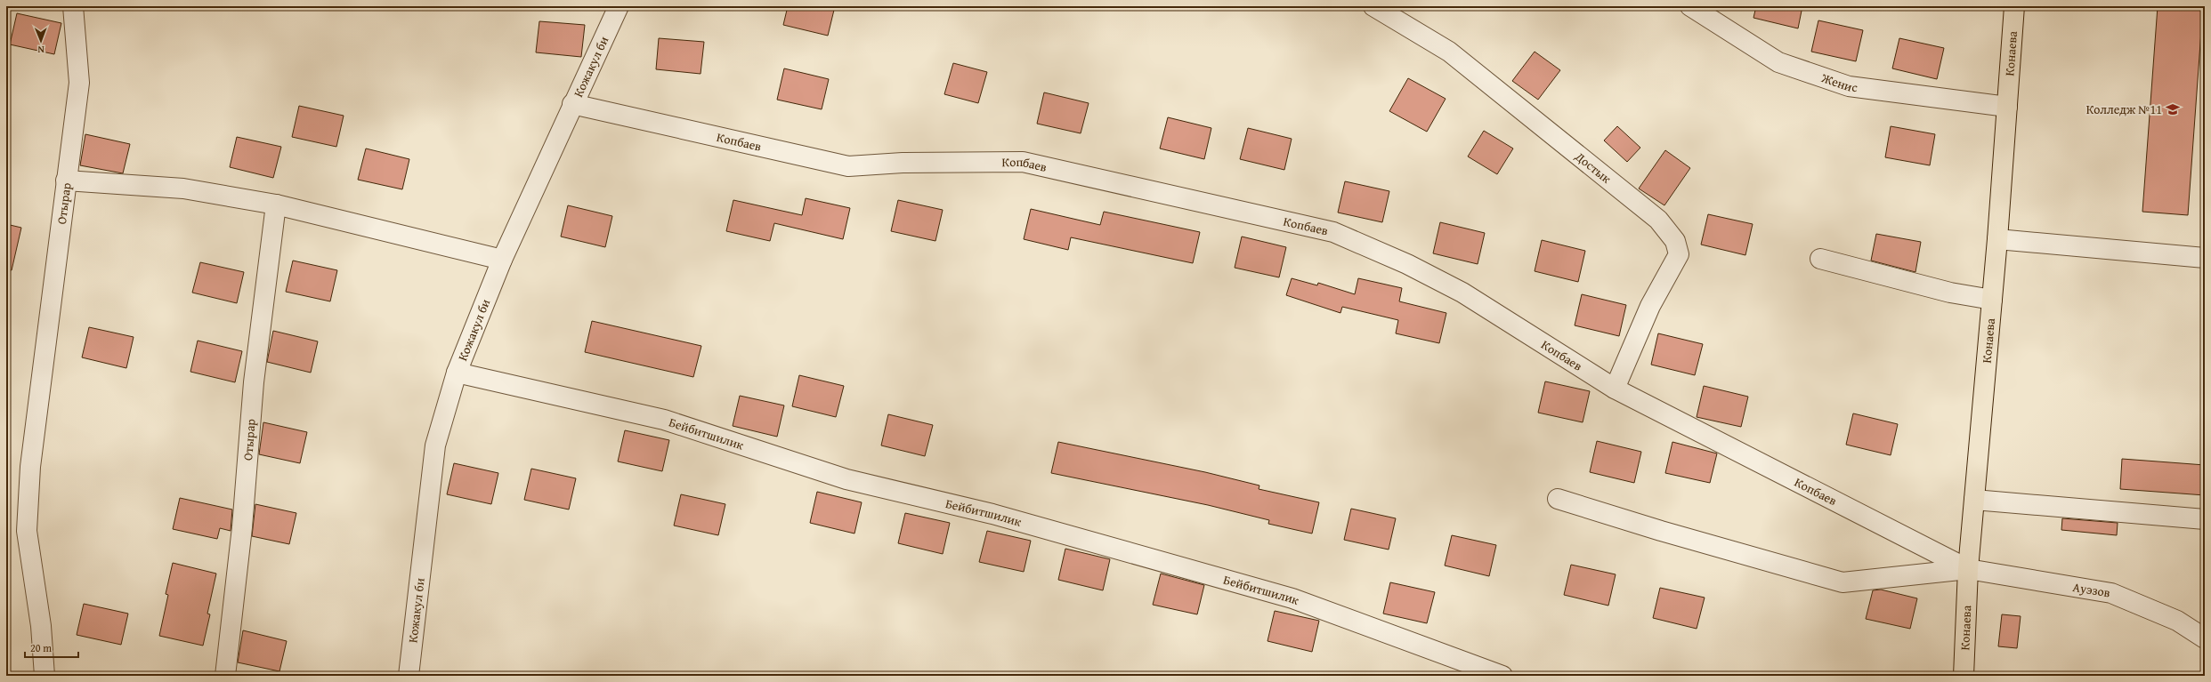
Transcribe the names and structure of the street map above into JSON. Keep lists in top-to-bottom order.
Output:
{
  "streets": {
    "main road": ["Конаева"],
    "street": [
      "Кожакул би",
      "Женис",
      "Копбаев",
      "Достык",
      "Отырар",
      "Бейбитшилик",
      "Ауэзов"
    ]
  },
  "crossings": [
    ["Конаева", "Женис"],
    ["Конаева", "Копбаев"],
    ["Конаева", "Ауэзов"],
    ["Кожакул би", "Копбаев"],
    ["Кожакул би", "Бейбитшилик"],
    ["Копбаев", "Достык"],
    ["Копбаев", "Ауэзов"]
  ],
  "places": {
    "school or university": ["Колледж №11"]
  },
  "scale_bar": "20 m",
  "north": "bottom"
}
